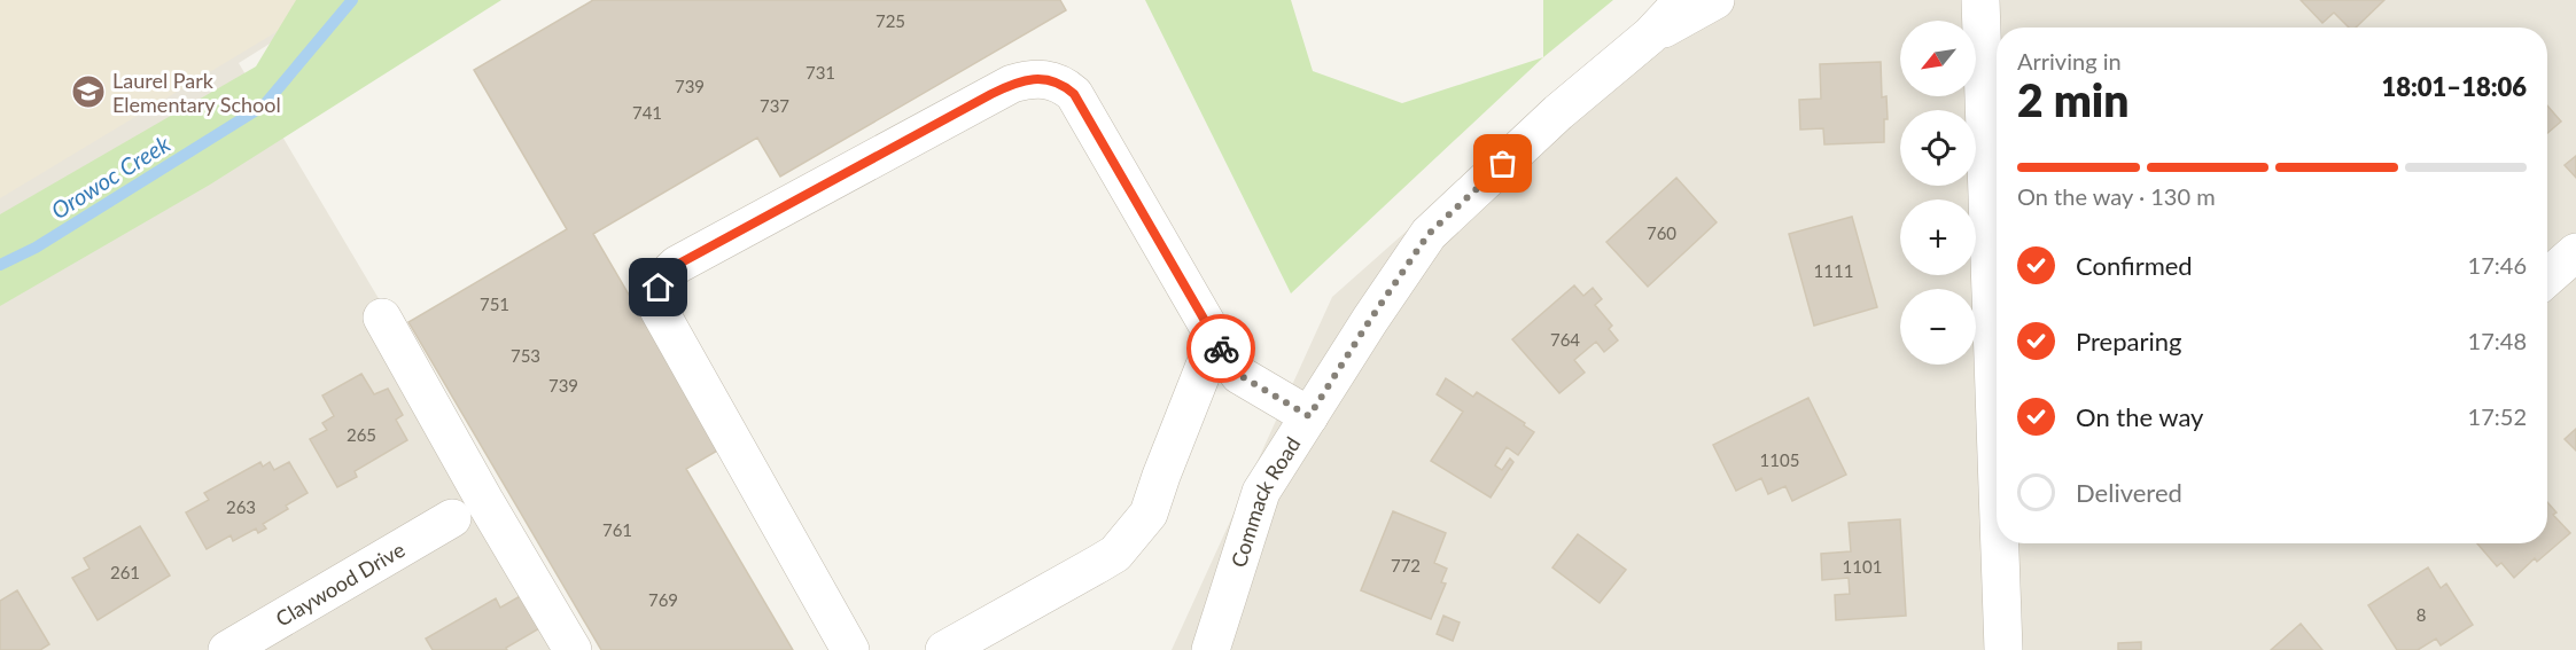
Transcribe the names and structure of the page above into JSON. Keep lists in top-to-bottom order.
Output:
{
  "streets": {
    "street": ["Commack Road", "Claywood Drive"]
  },
  "water": ["Orowoc Creek"],
  "places": {
    "school or university": ["Laurel Park Elementary School"]
  },
  "house_numbers": [
    "725",
    "731",
    "739",
    "737",
    "741",
    "760",
    "1111",
    "751",
    "764",
    "753",
    "739",
    "265",
    "1105",
    "263",
    "761",
    "772",
    "1101",
    "261",
    "769",
    "8"
  ],
  "north": "bottom left",
  "page": {
    "map_buttons": ["+", "−"],
    "heading": ["2 min", "Arriving in", "18:01–18:06"],
    "bar": "On the way · 130 m",
    "list": [
      ["Confirmed", "17:46"],
      ["Preparing", "17:48"],
      ["On the way", "17:52"],
      "Delivered"
    ]
  }
}
